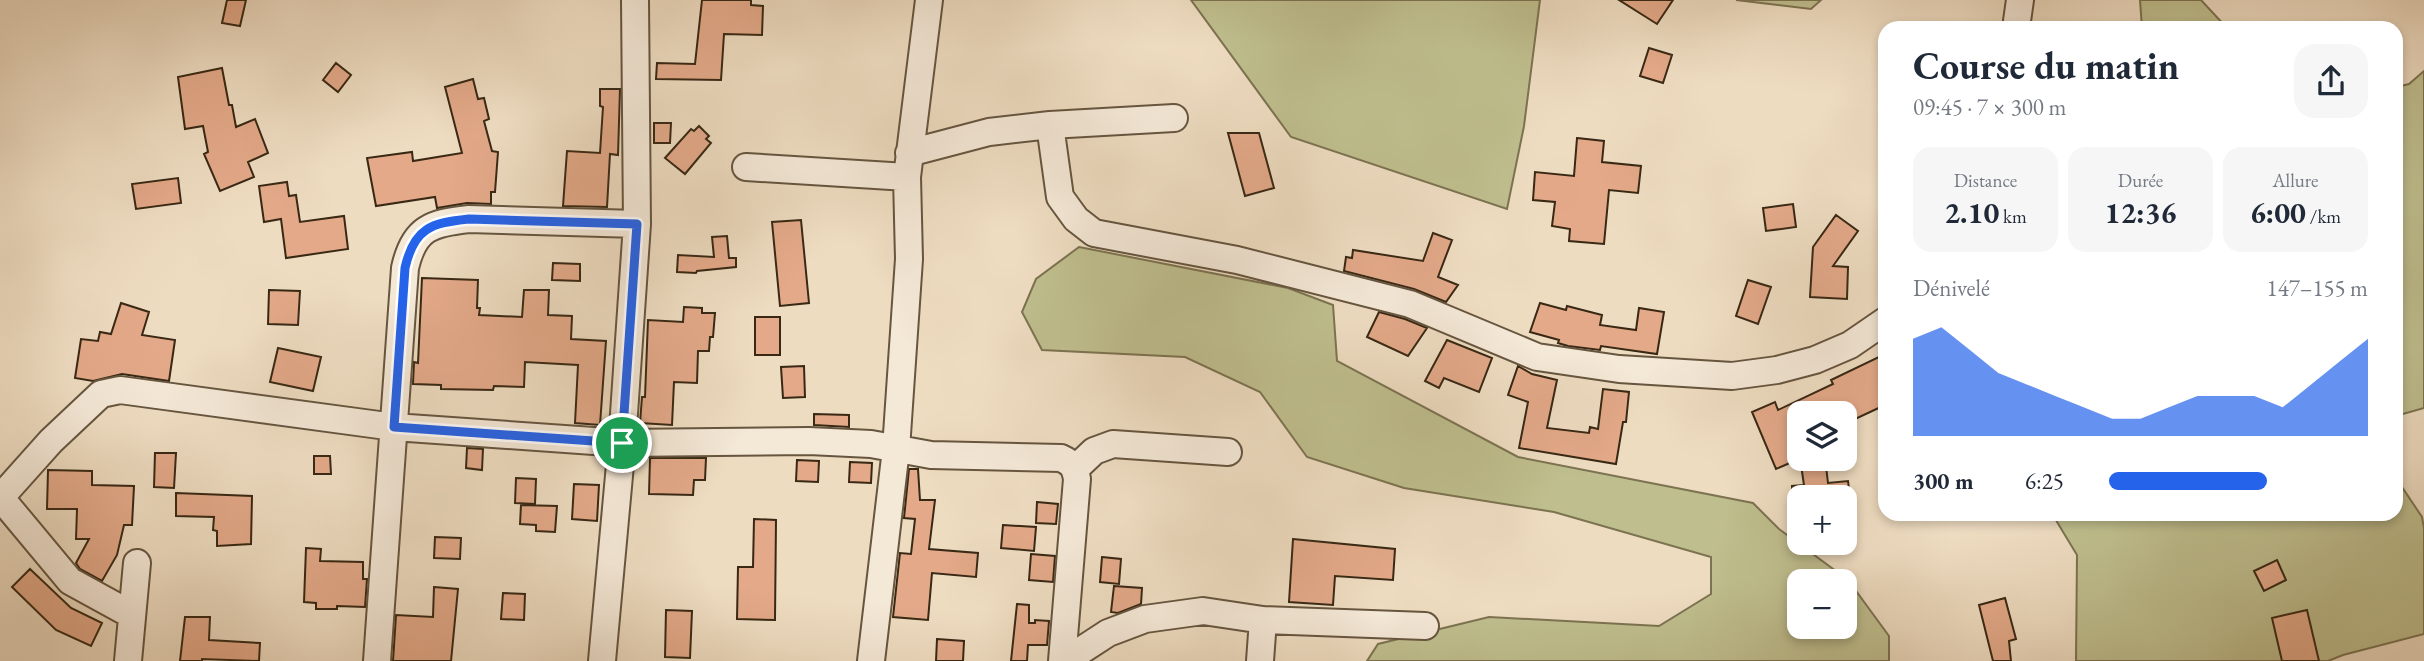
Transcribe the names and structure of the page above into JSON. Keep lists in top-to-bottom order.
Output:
{
  "page": {
    "heading": ["Course du matin", "09:45 · 7 × 300 m"],
    "stats": [
      ["Distance", "2.10 km"],
      ["Durée", "12:36"],
      ["Allure", "6:00 /km"]
    ],
    "chart": ["Dénivelé", "147–155 m"],
    "map_buttons": ["+", "−"],
    "list": [
      {
        "name": "300 m",
        "note": "6:25"
      }
    ]
  }
}
